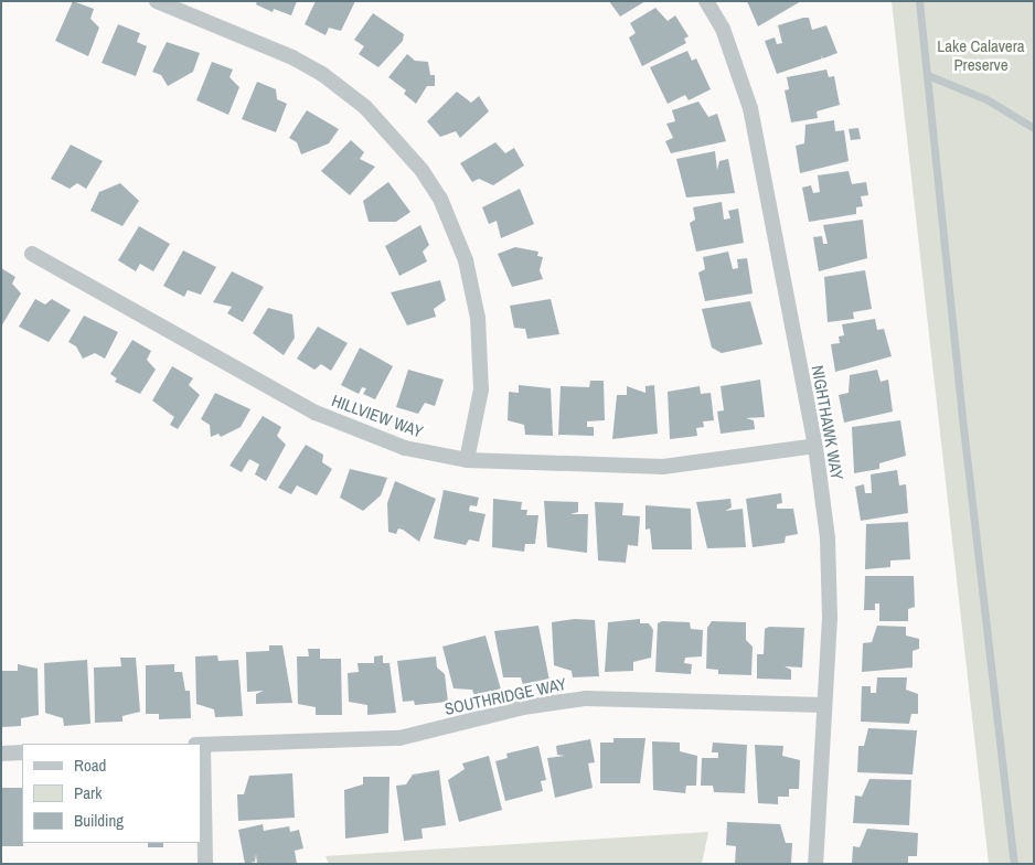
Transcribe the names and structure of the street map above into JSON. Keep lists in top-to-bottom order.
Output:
{
  "streets": {
    "street": ["HILLVIEW WAY", "NIGHTHAWK WAY", "SOUTHRIDGE WAY"]
  },
  "crossings": [
    ["HILLVIEW WAY", "NIGHTHAWK WAY"],
    ["NIGHTHAWK WAY", "SOUTHRIDGE WAY"]
  ],
  "parks": ["Lake Calavera Preserve"],
  "legend": ["Road", "Park", "Building"]
}
